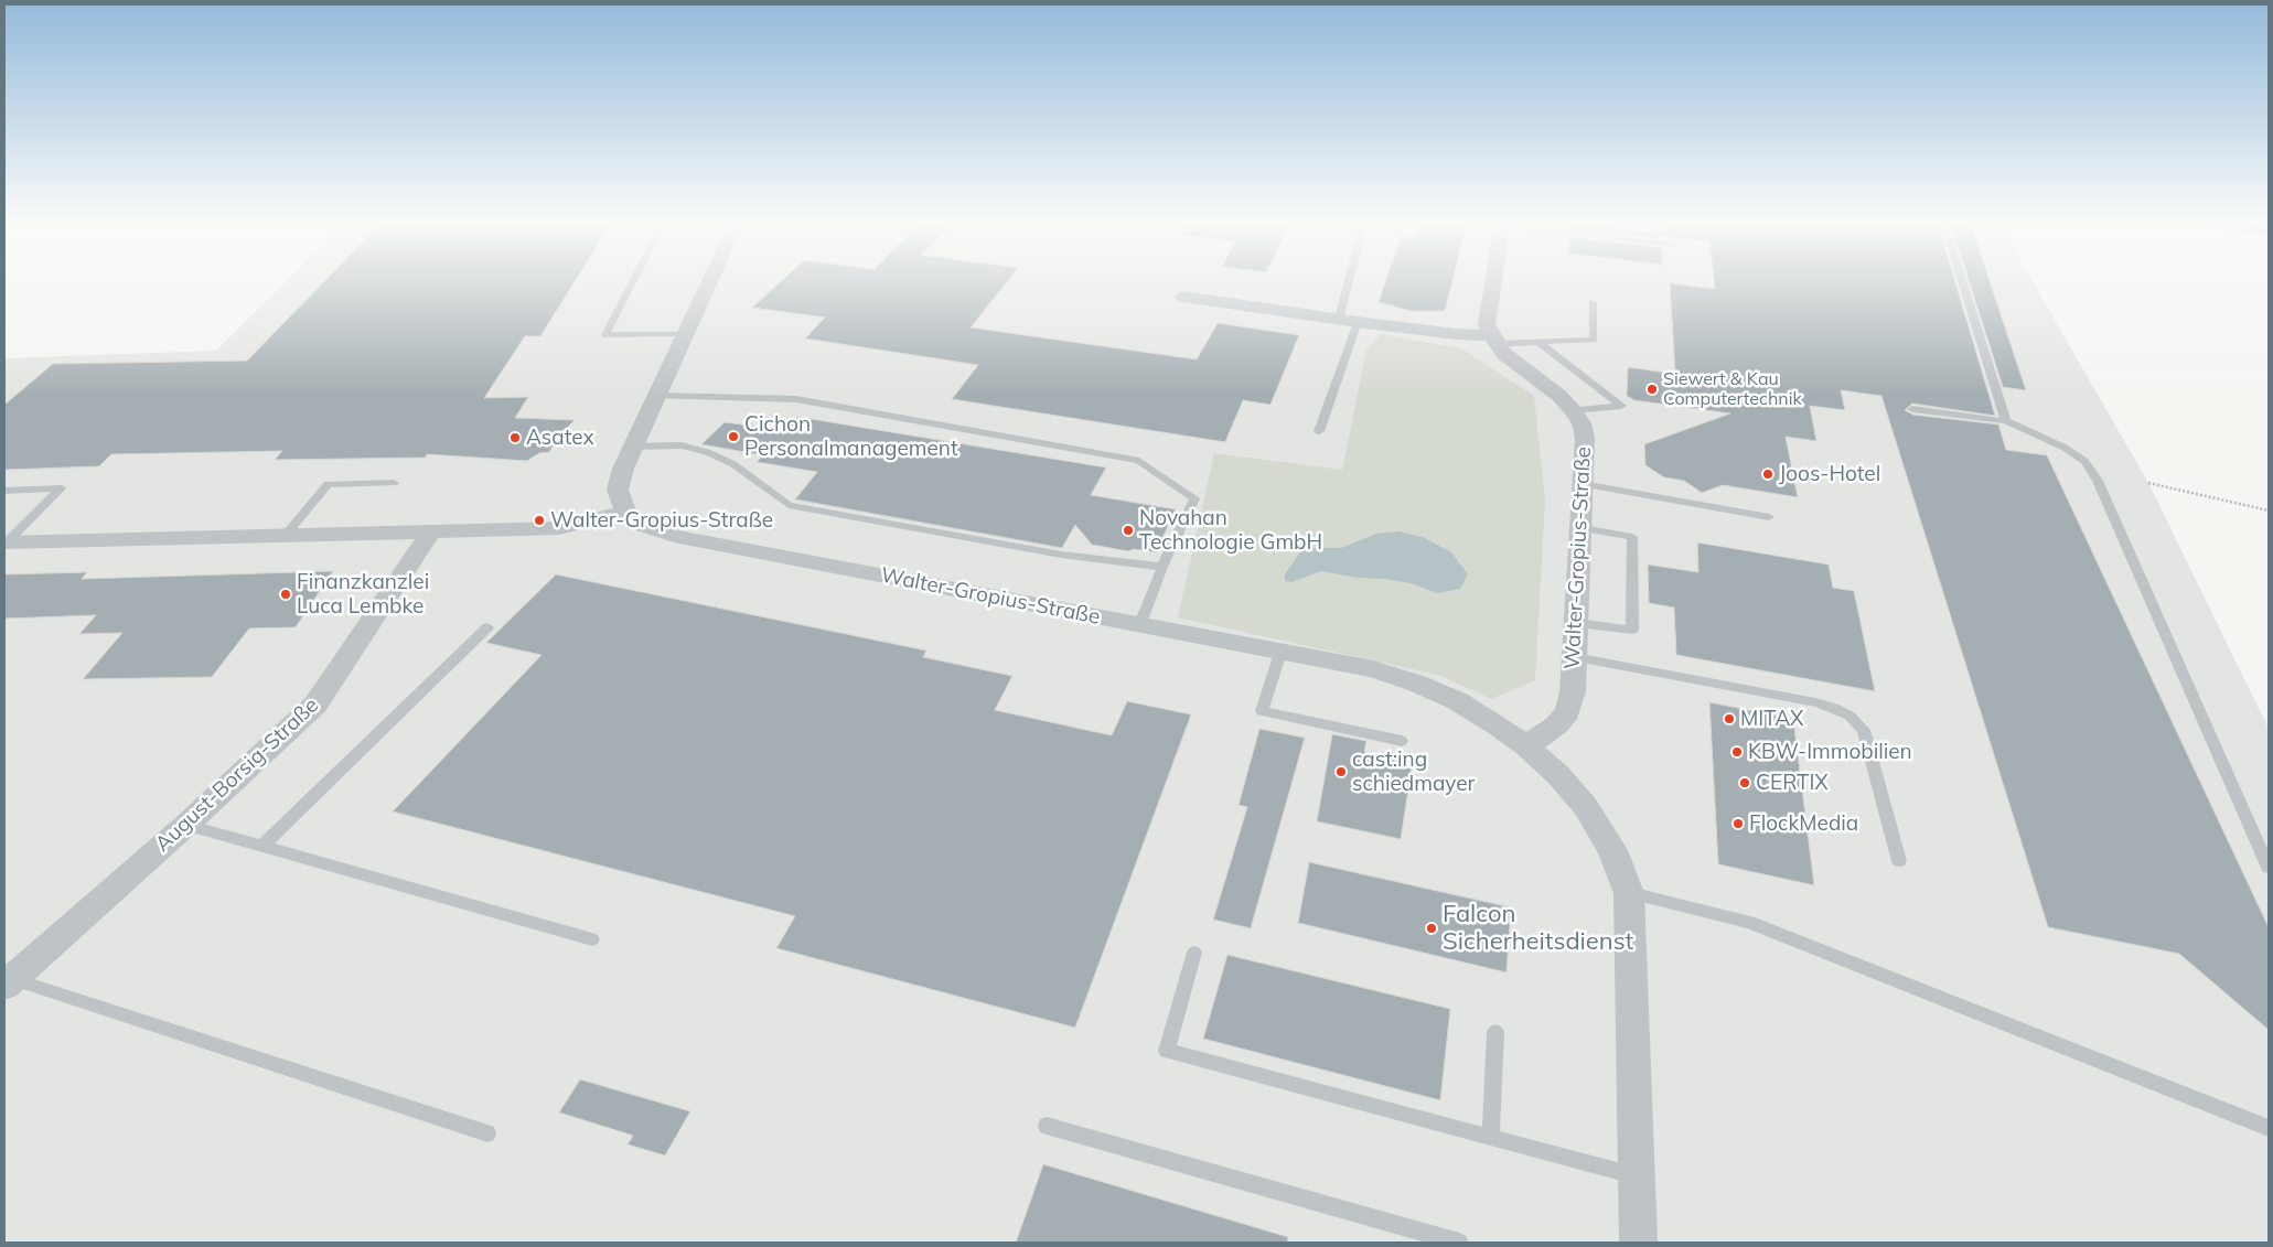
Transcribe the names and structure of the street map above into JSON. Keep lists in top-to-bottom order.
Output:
{
  "streets": {
    "street": ["Walter-Gropius-Straße", "August-Borsig-Straße"]
  },
  "places": [
    "Siewert & Kau Computertechnik",
    "Cichon Personalmanagement",
    "Asatex",
    "Joos-Hotel",
    "Walter-Gropius-Straße",
    "Novahan Technologie GmbH",
    "Finanzkanzlei Luca Lembke",
    "MITAX",
    "KBW-Immobilien",
    "cast:ing schiedmayer",
    "CERTIX",
    "FlockMedia",
    "Falcon Sicherheitsdienst"
  ]
}
